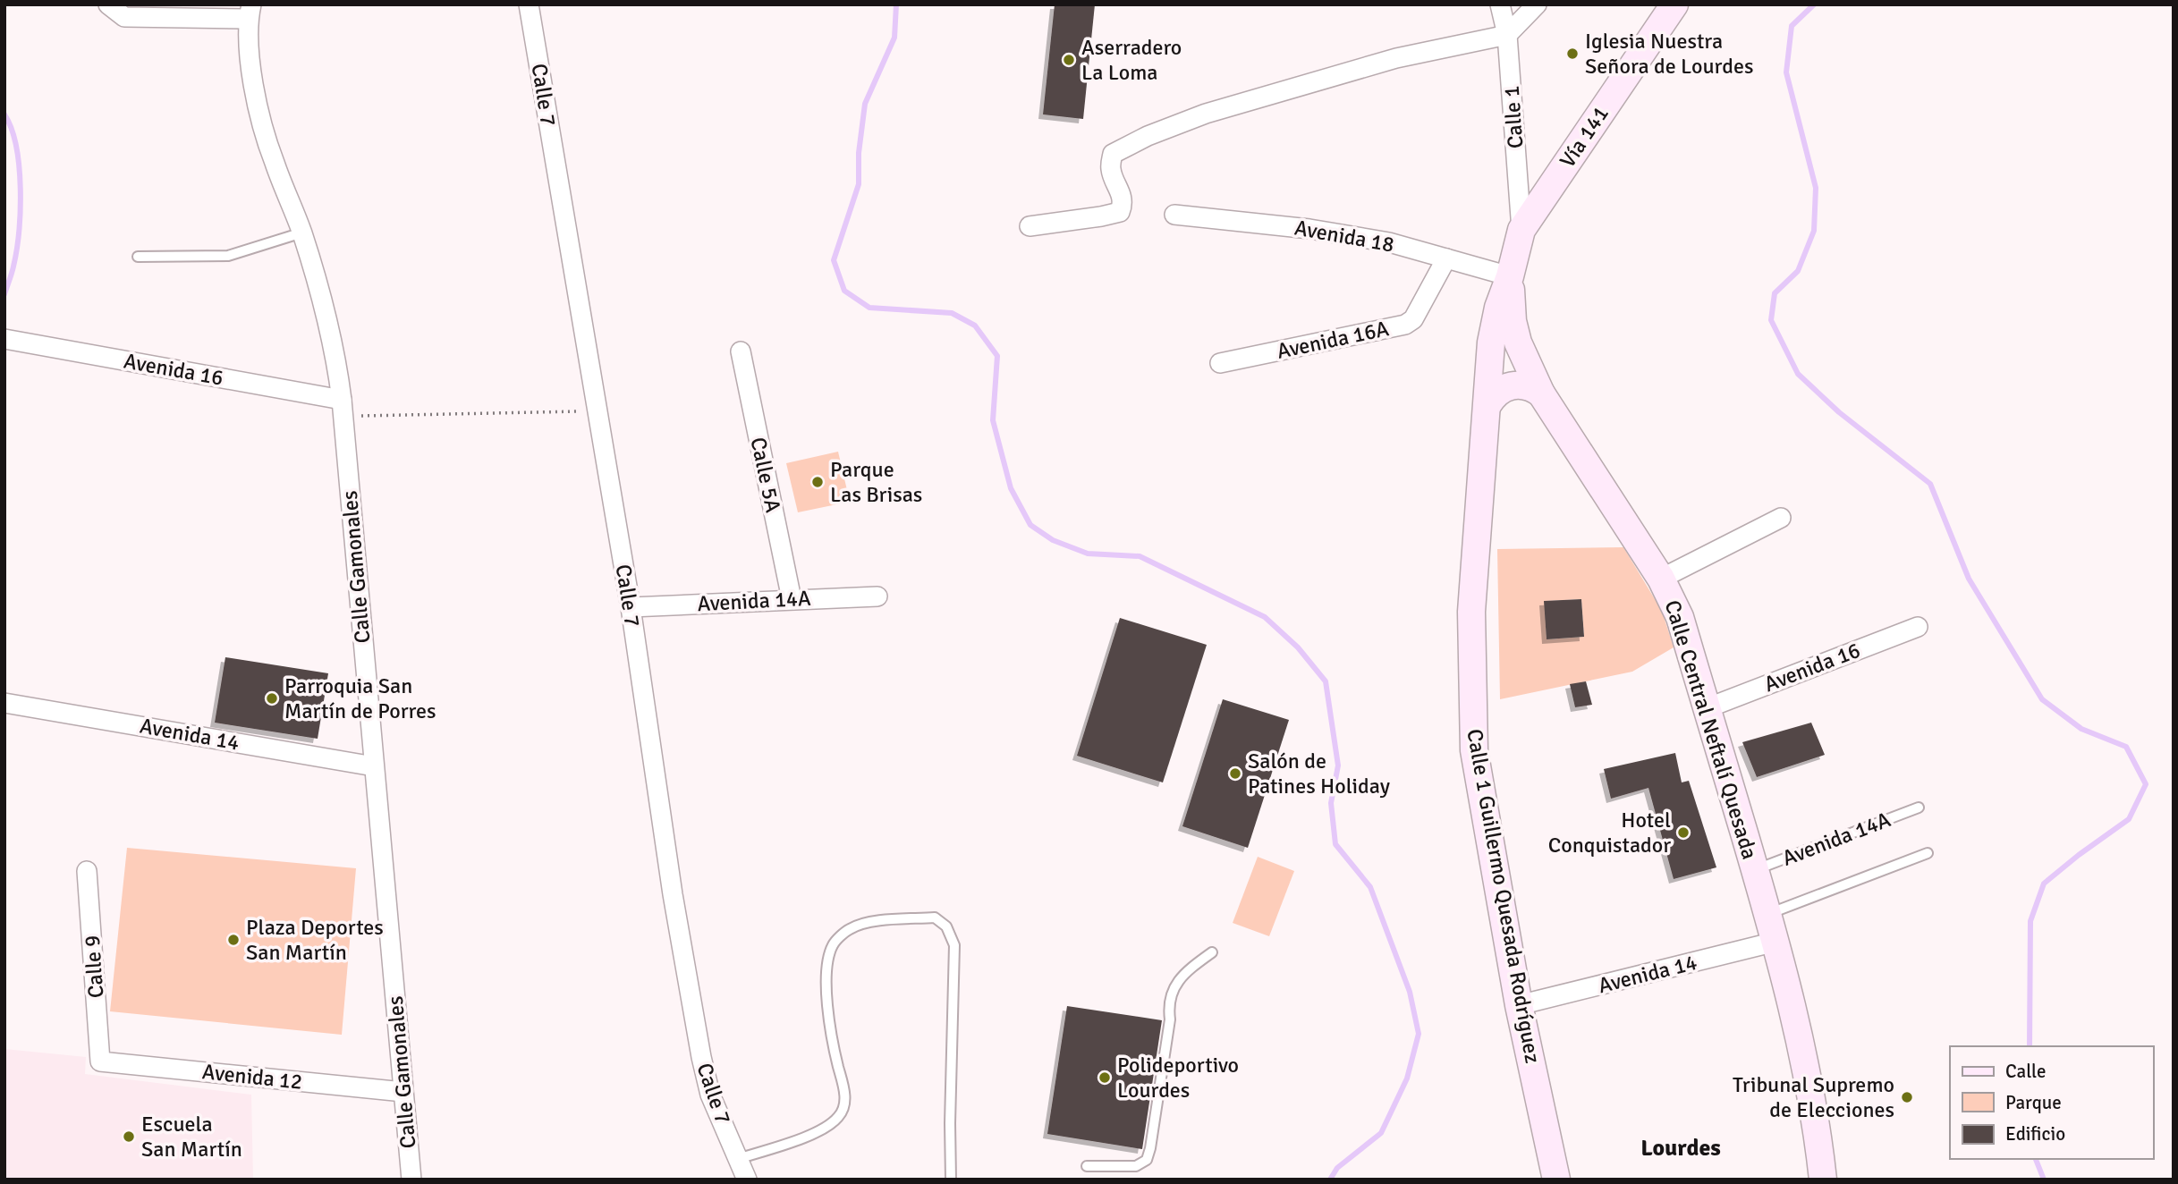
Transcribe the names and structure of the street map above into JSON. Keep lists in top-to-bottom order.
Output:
{
  "streets": {
    "main road": ["Vía 141", "Calle Central Neftalí Quesada", "Calle 1 Guillermo Quesada Rodríguez"],
    "street": [
      "Calle 7",
      "Calle 1",
      "Avenida 18",
      "Avenida 16A",
      "Avenida 16",
      "Calle 5A",
      "Calle Gamonales",
      "Avenida 14A",
      "Avenida 14",
      "Calle 9",
      "Avenida 12"
    ]
  },
  "crossings": [
    ["Calle 7", "Avenida 14A"],
    ["Calle 1", "Vía 141"],
    ["Vía 141", "Avenida 18"],
    ["Vía 141", "Calle Central Neftalí Quesada"],
    ["Vía 141", "Calle 1 Guillermo Quesada Rodríguez"],
    ["Avenida 18", "Avenida 16A"],
    ["Avenida 18", "Calle Central Neftalí Quesada"],
    ["Avenida 18", "Calle 1 Guillermo Quesada Rodríguez"],
    ["Avenida 16", "Calle Gamonales"],
    ["Avenida 16", "Calle Central Neftalí Quesada"],
    ["Calle 5A", "Avenida 14A"],
    ["Calle Gamonales", "Avenida 14"],
    ["Calle Gamonales", "Avenida 12"],
    ["Avenida 14A", "Calle Central Neftalí Quesada"],
    ["Calle Central Neftalí Quesada", "Avenida 14"],
    ["Calle Central Neftalí Quesada", "Calle 1 Guillermo Quesada Rodríguez"],
    ["Avenida 14", "Calle 1 Guillermo Quesada Rodríguez"],
    ["Calle 9", "Avenida 12"]
  ],
  "districts": ["Lourdes"],
  "places": [
    "Iglesia Nuestra Señora de Lourdes",
    "Aserradero La Loma",
    "Parque Las Brisas",
    "Parroquia San Martín de Porres",
    "Salón de Patines Holiday",
    "Hotel Conquistador",
    "Plaza Deportes San Martín",
    "Polideportivo Lourdes",
    "Tribunal Supremo de Elecciones",
    "Escuela San Martín"
  ],
  "legend": ["Calle", "Parque", "Edificio"]
}
